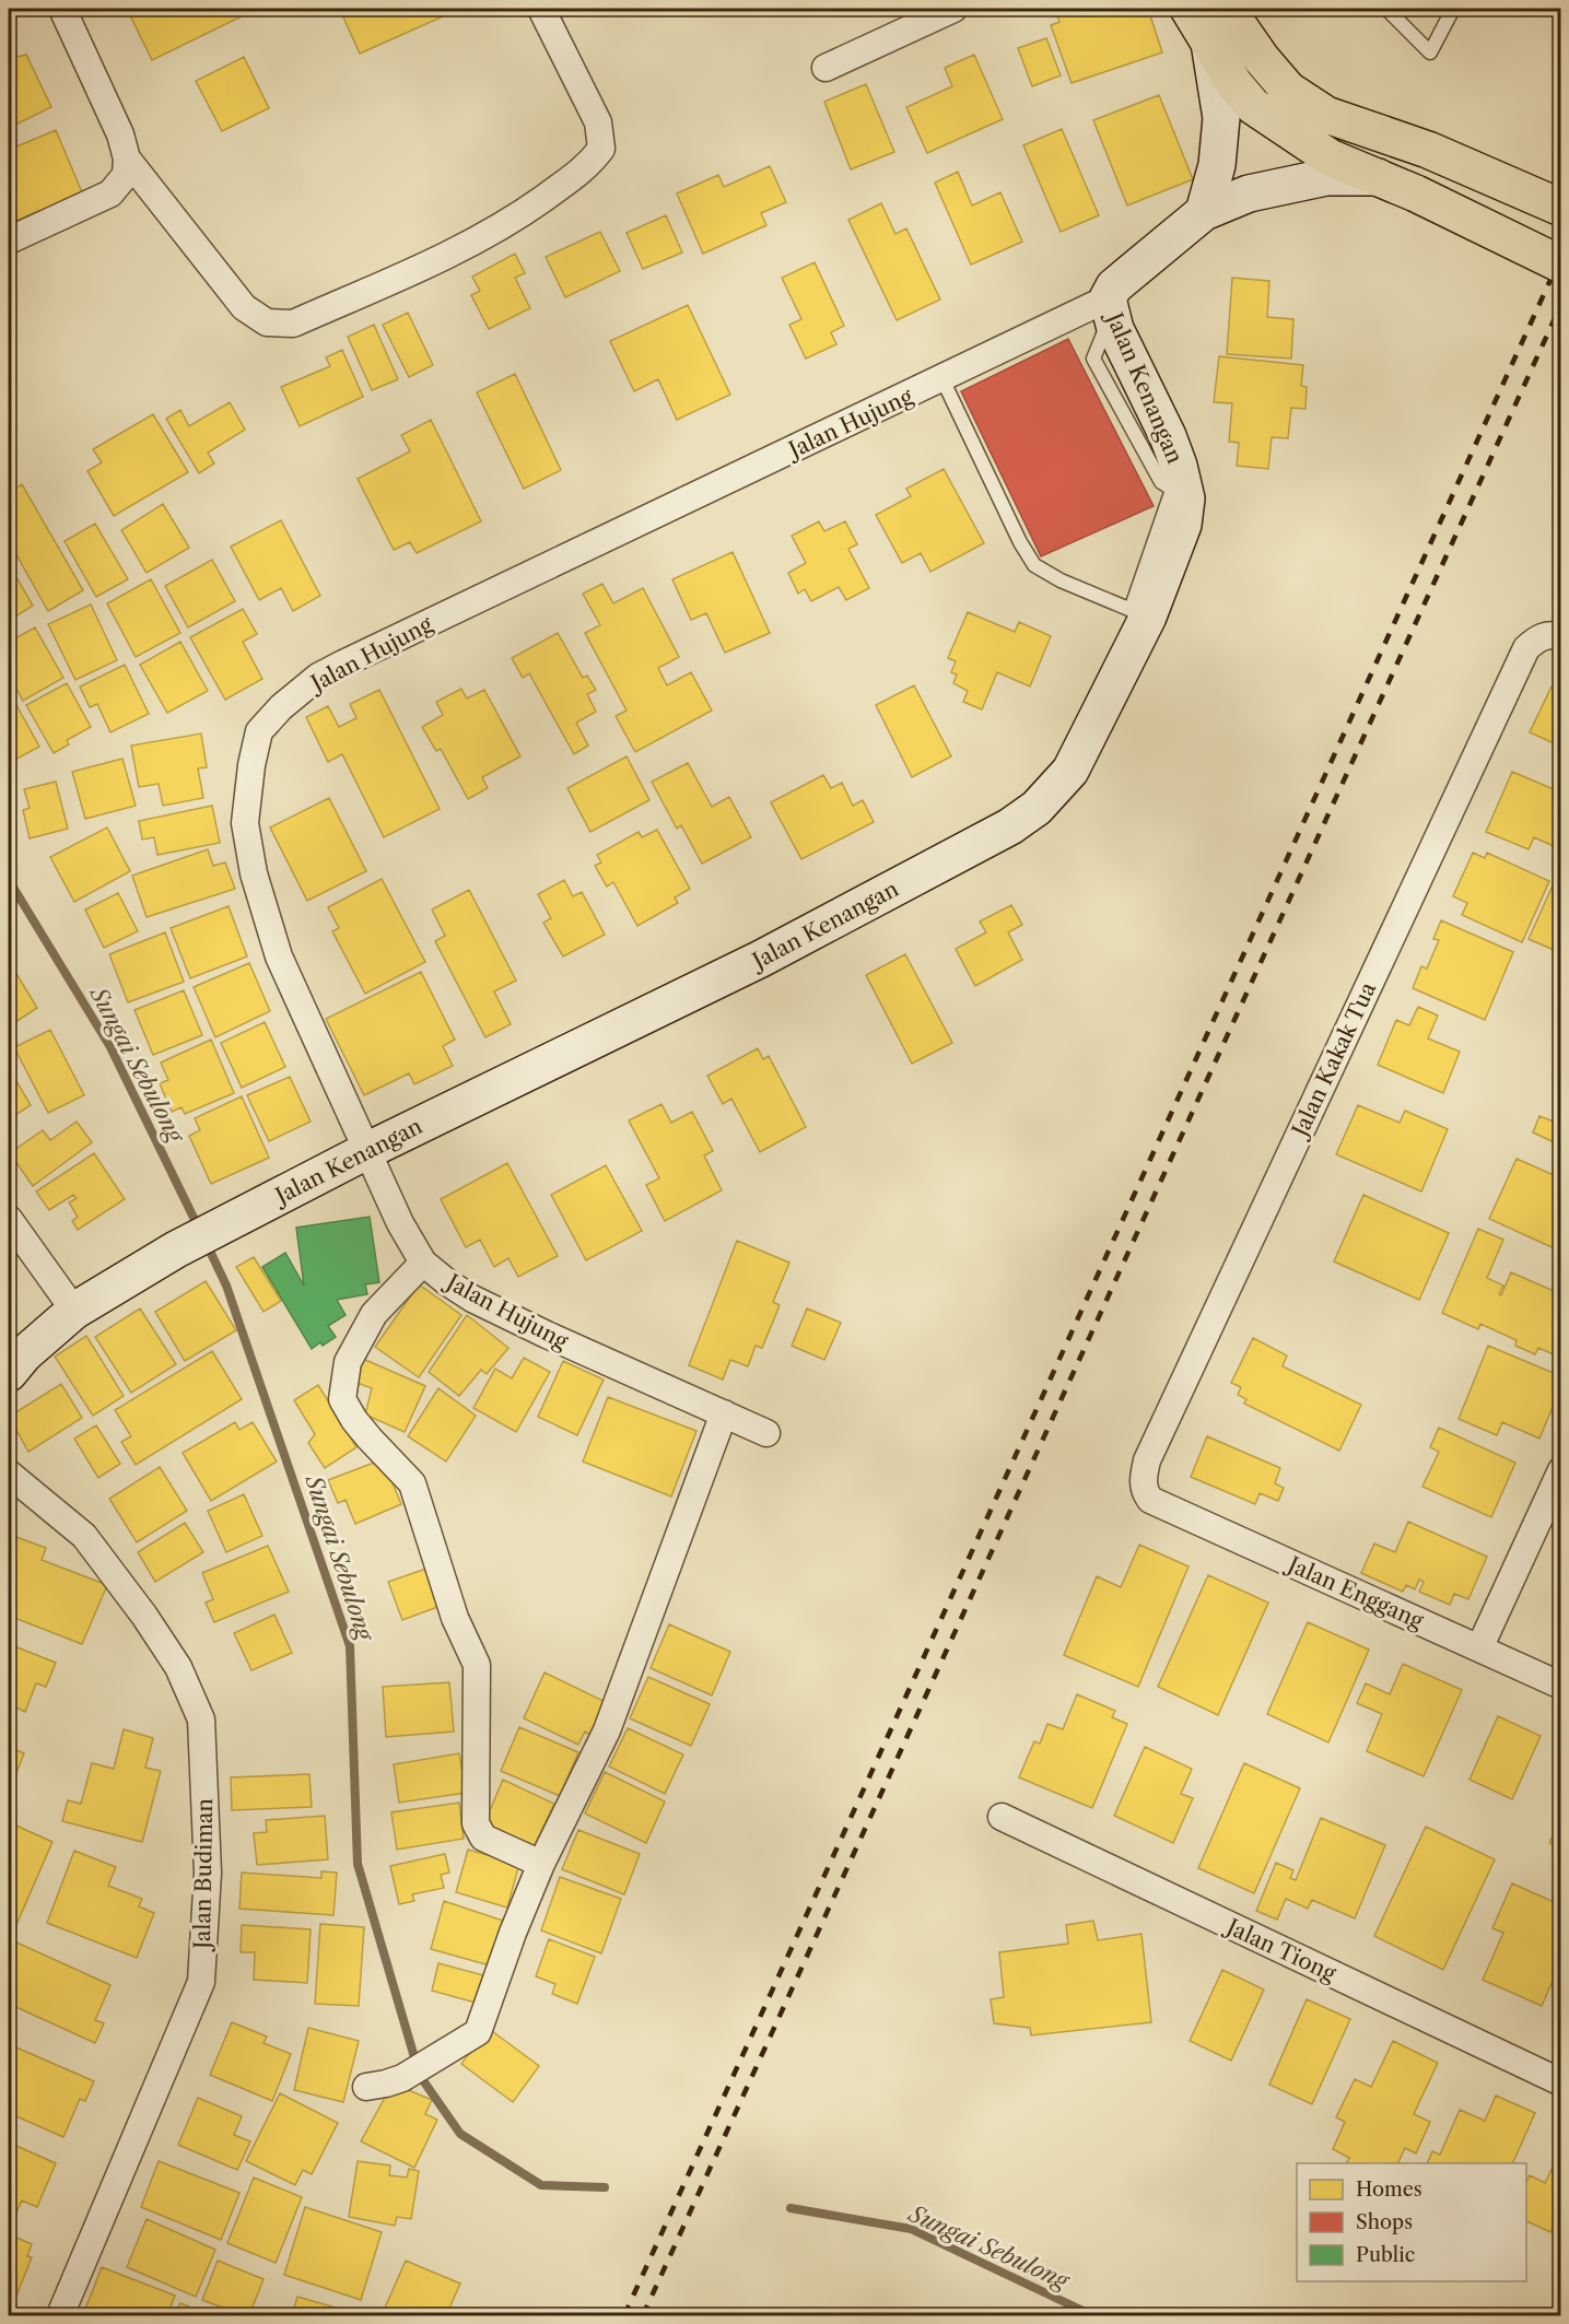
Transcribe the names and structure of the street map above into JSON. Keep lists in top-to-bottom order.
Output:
{
  "streets": {
    "street": [
      "Jalan Kenangan",
      "Jalan Hujung",
      "Jalan Kakak Tua",
      "Jalan Enggang",
      "Jalan Budiman",
      "Jalan Tiong"
    ]
  },
  "crossings": [
    ["Jalan Kenangan", "Jalan Hujung"],
    ["Jalan Kakak Tua", "Jalan Enggang"]
  ],
  "water": ["Sungai Sebulong"],
  "legend": ["Homes", "Shops", "Public"]
}
